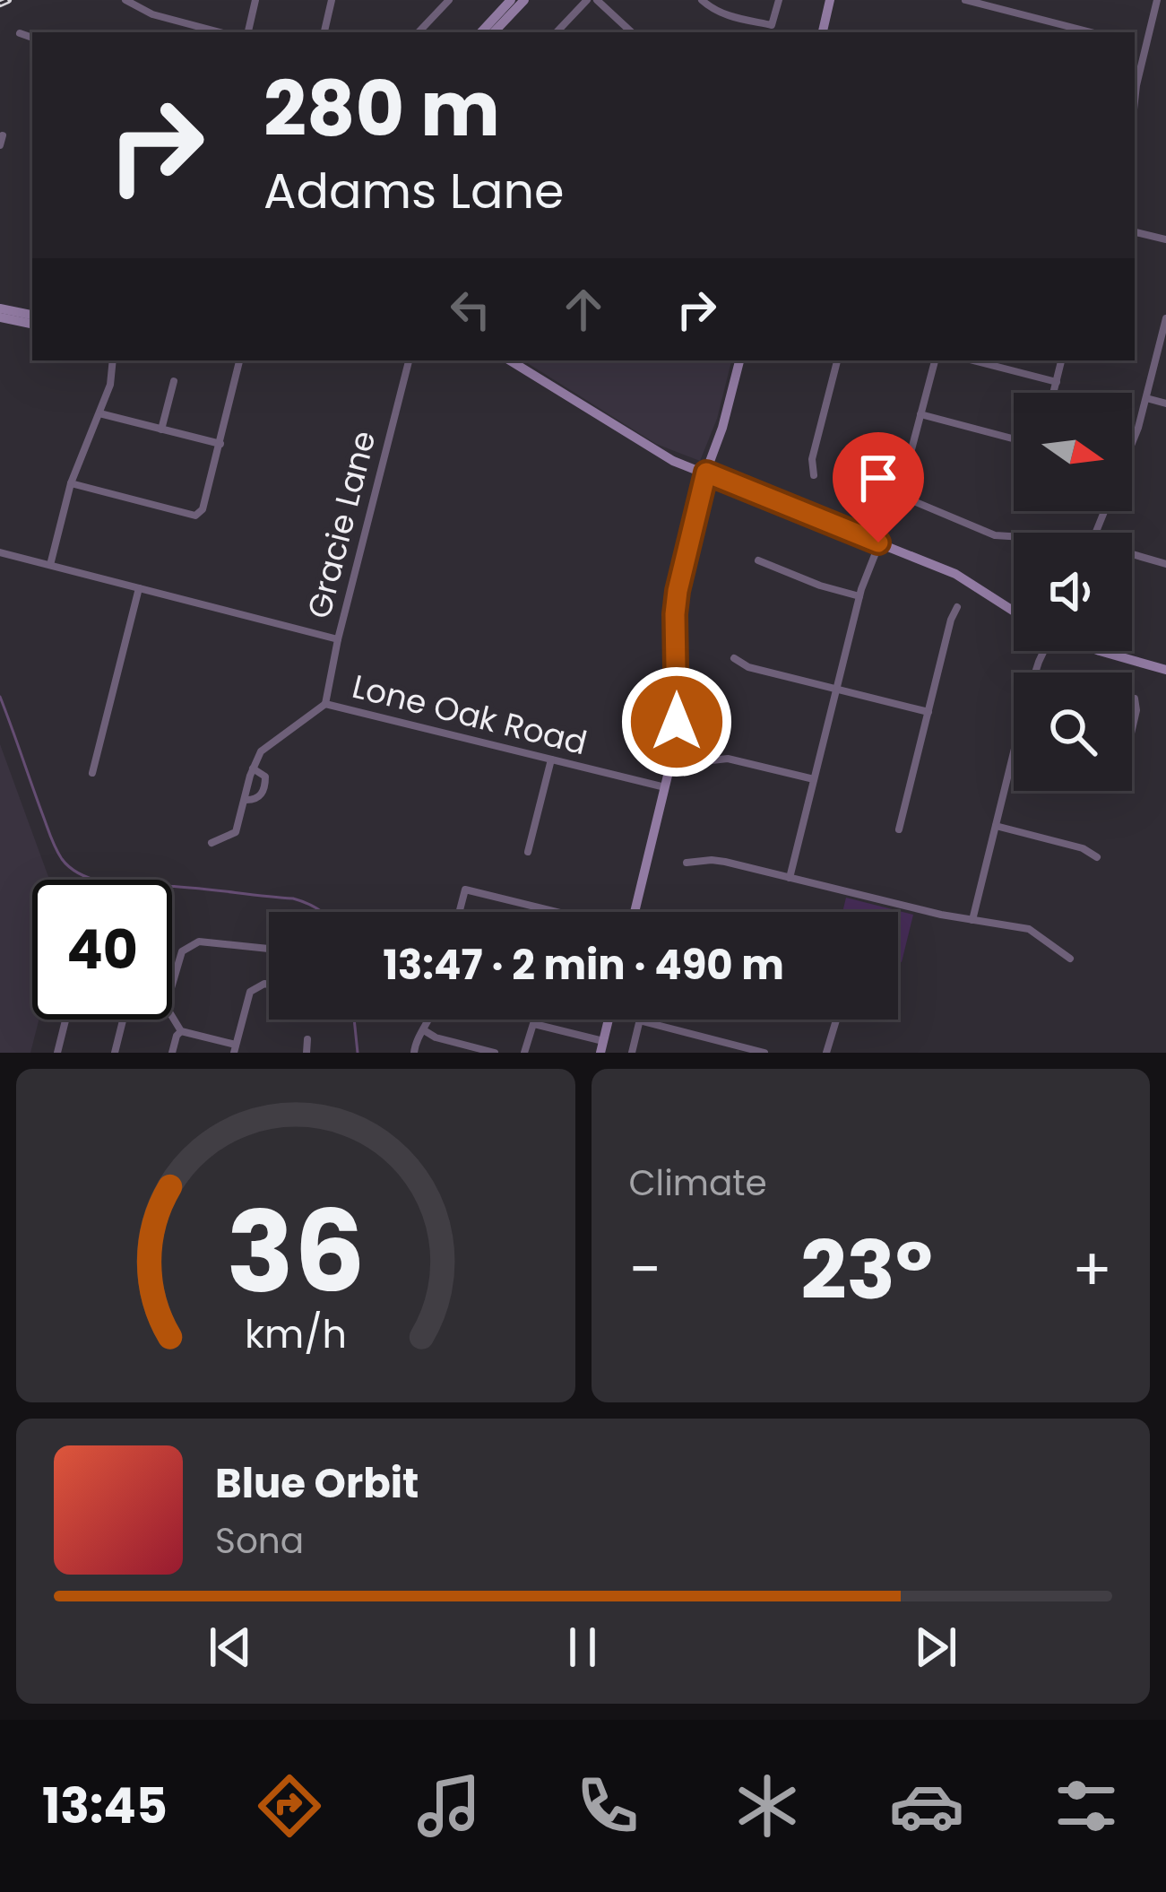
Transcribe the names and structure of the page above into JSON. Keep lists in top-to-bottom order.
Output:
{
  "streets": {
    "street": ["Gracie Lane", "Lone Oak Road"]
  },
  "crossings": [
    ["Gracie Lane", "Lone Oak Road"]
  ],
  "north": "right",
  "page": {
    "turn": ["280 m", "Adams Lane"],
    "limit": "40",
    "trip": "13:47 · 2 min · 490 m",
    "tile": "Climate",
    "heat": ["−", "23°", "+"],
    "song": ["Blue Orbit", "Sona"],
    "tabs": "13:45",
    "gauge": ["36", "km/h"]
  }
}
